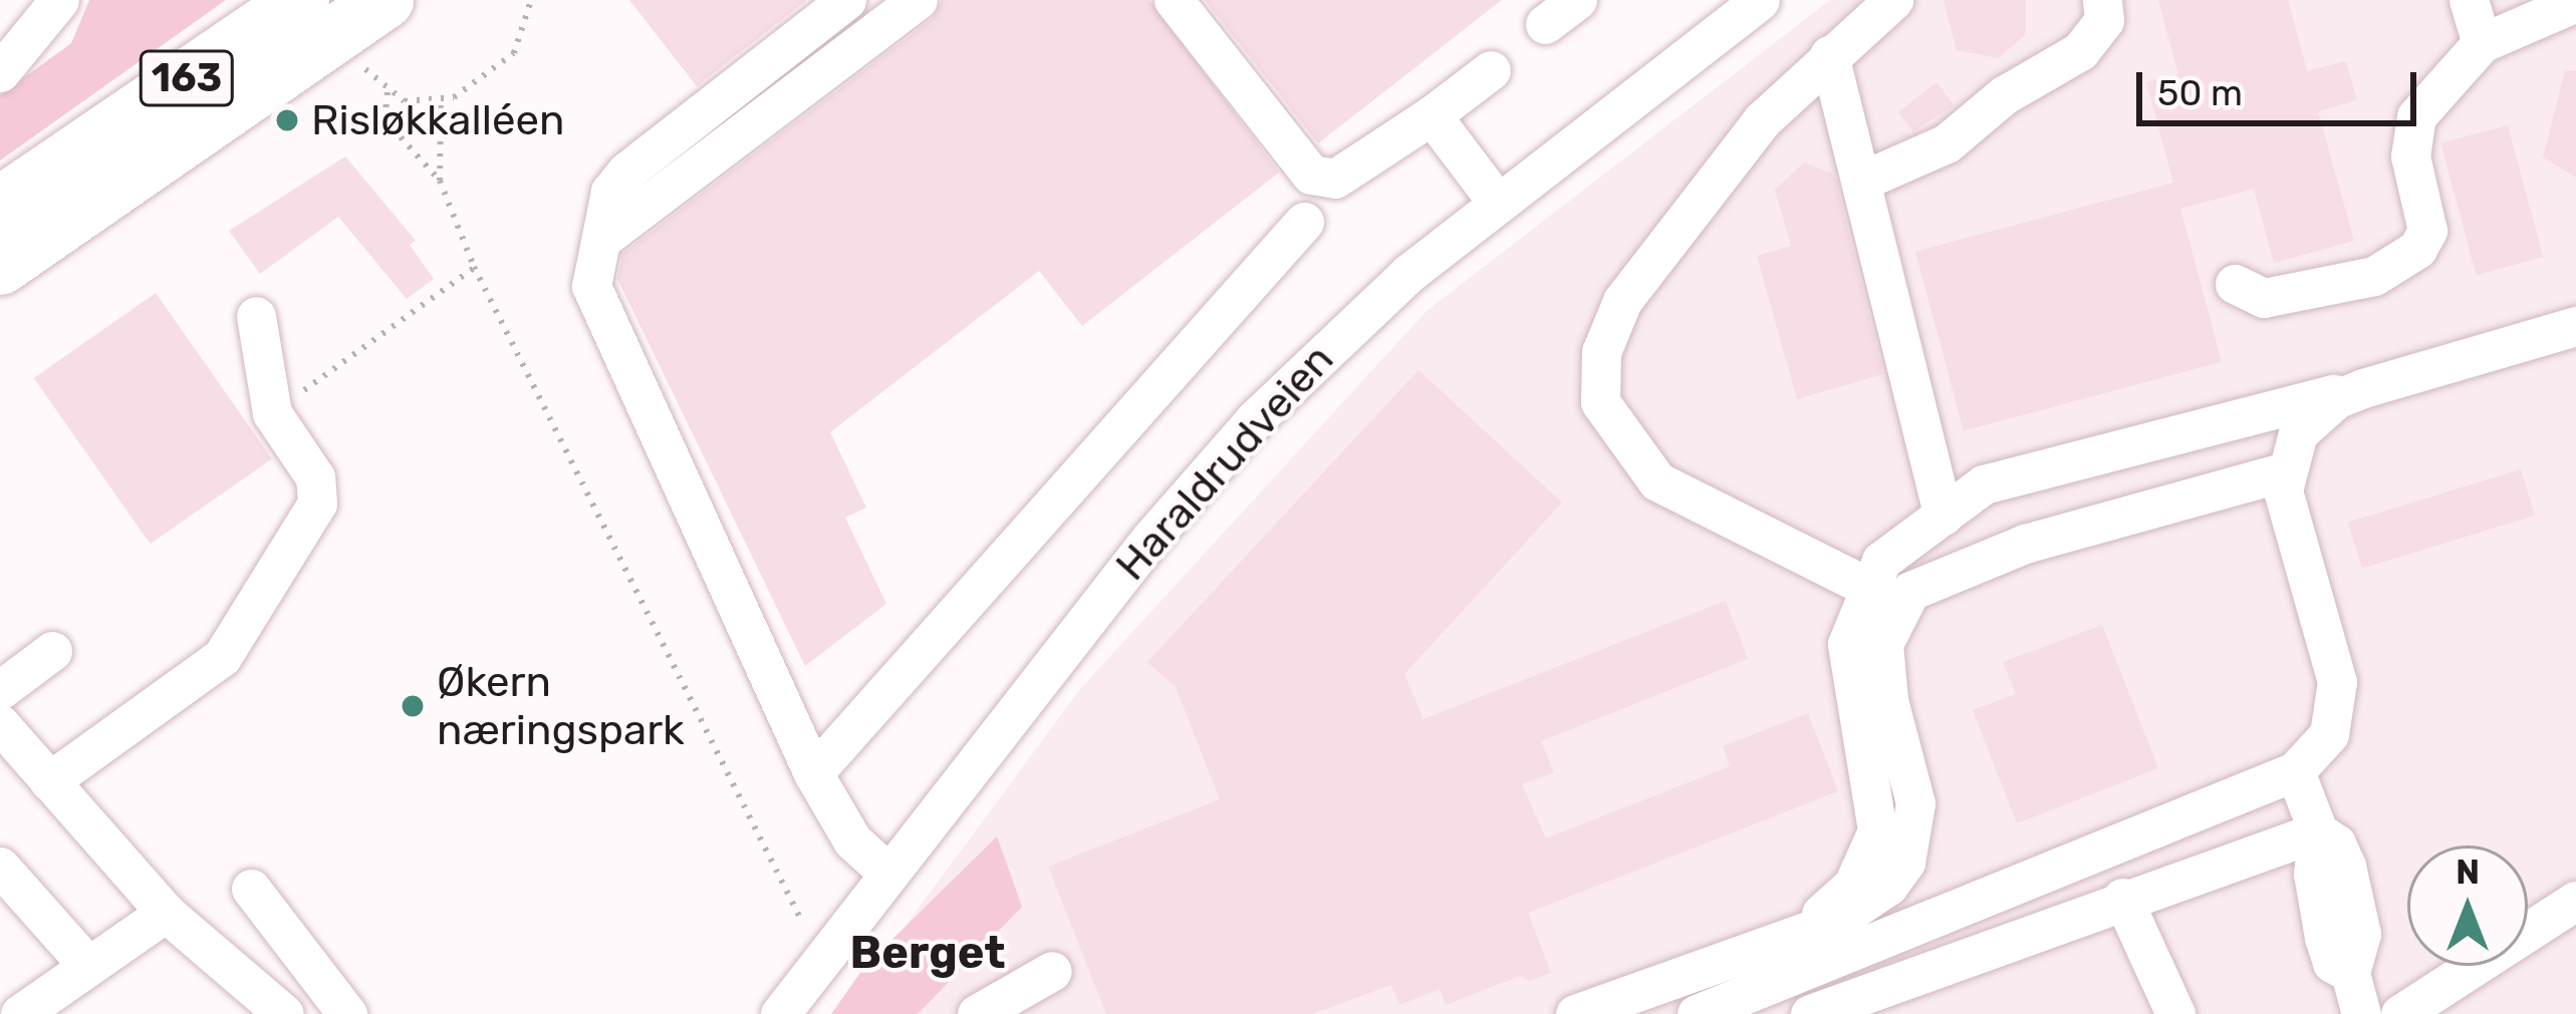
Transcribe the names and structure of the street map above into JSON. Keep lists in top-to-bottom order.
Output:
{
  "streets": {
    "highway": ["163"],
    "street": ["Haraldrudveien"]
  },
  "districts": ["Berget"],
  "places": ["Risløkkalléen", "Økern næringspark"],
  "scale_bar": "50 m",
  "north": "top"
}
